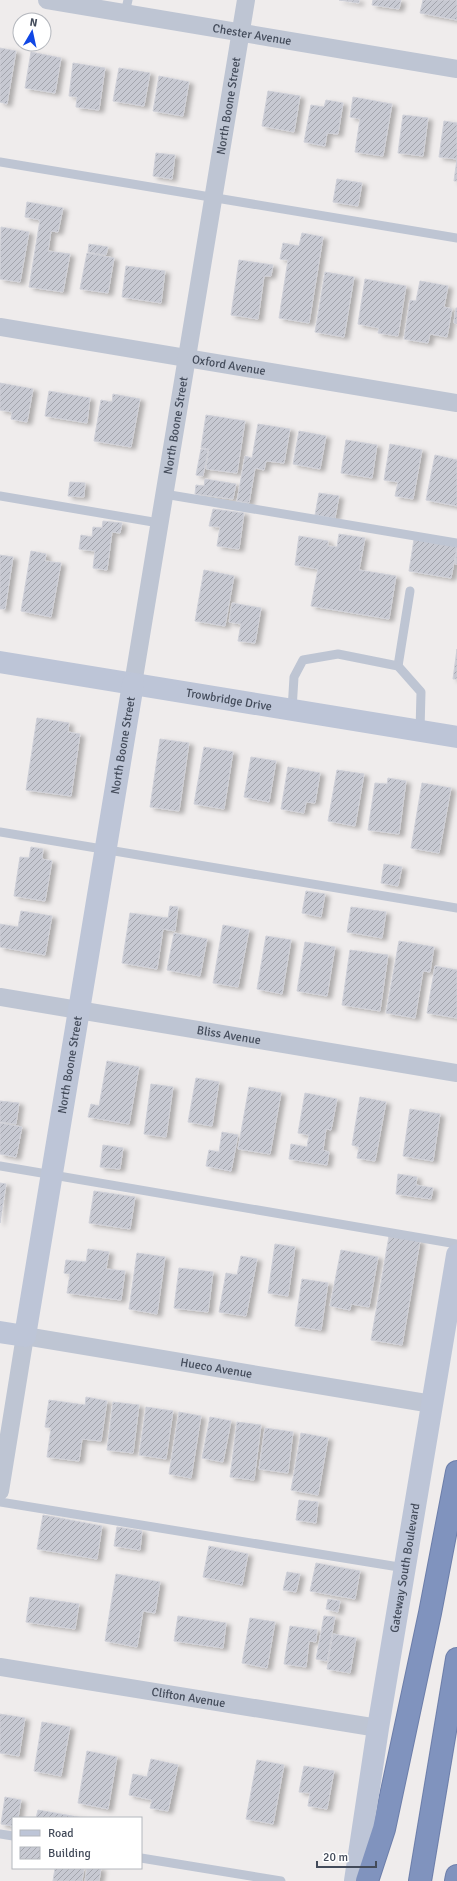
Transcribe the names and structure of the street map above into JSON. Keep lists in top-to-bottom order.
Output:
{
  "streets": {
    "main road": [
      "North Boone Street",
      "Trowbridge Drive",
      "Hueco Avenue",
      "Gateway South Boulevard"
    ],
    "street": [
      "Chester Avenue",
      "Oxford Avenue",
      "Bliss Avenue",
      "Clifton Avenue"
    ]
  },
  "crossings": [
    ["Chester Avenue", "North Boone Street"],
    ["North Boone Street", "Oxford Avenue"],
    ["North Boone Street", "Trowbridge Drive"],
    ["North Boone Street", "Bliss Avenue"],
    ["North Boone Street", "Hueco Avenue"],
    ["Hueco Avenue", "Gateway South Boulevard"],
    ["Gateway South Boulevard", "Clifton Avenue"]
  ],
  "legend": ["Road", "Building"],
  "scale_bar": "20 m",
  "north": "top"
}
